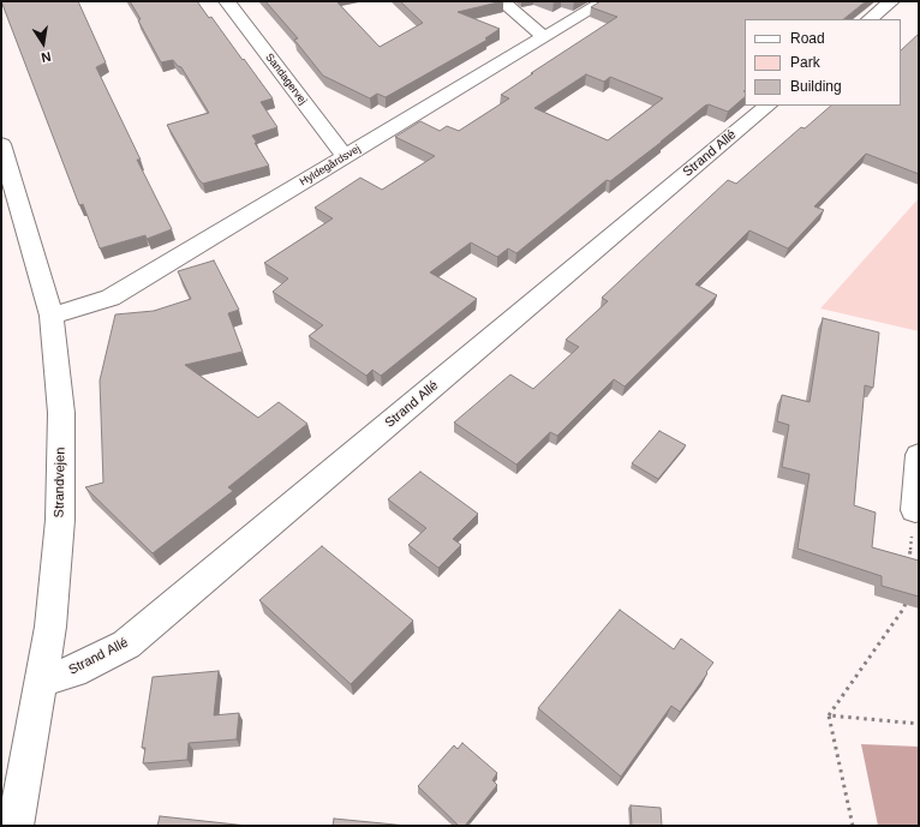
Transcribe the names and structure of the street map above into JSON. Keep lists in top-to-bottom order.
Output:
{
  "streets": {
    "street": [
      "Sandagervej",
      "Strand Allé",
      "Hyldegårdsvej",
      "Strandvejen"
    ]
  },
  "crossings": [
    ["Sandagervej", "Hyldegårdsvej"],
    ["Strand Allé", "Strandvejen"],
    ["Hyldegårdsvej", "Strandvejen"]
  ],
  "legend": ["Road", "Park", "Building"],
  "north": "bottom"
}
